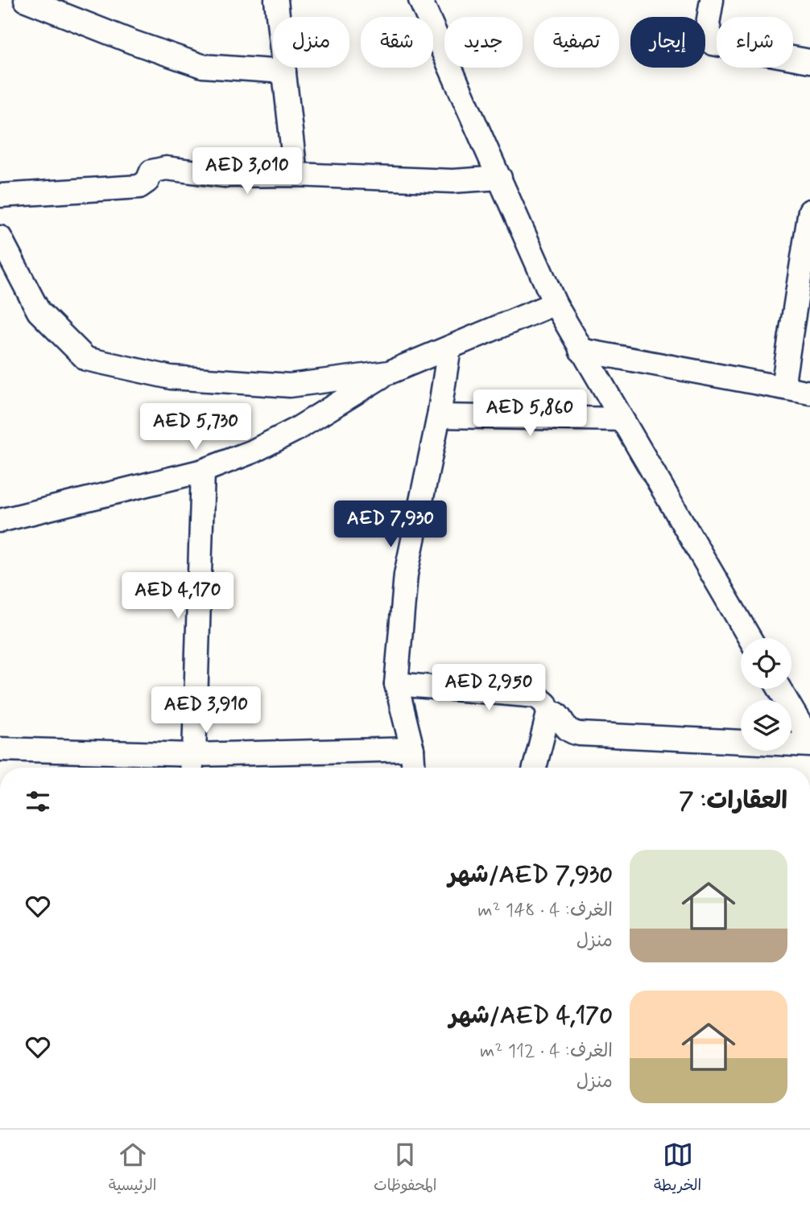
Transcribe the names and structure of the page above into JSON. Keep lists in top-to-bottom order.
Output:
{
  "page": {
    "chip": [
      "شراء",
      "إيجار",
      "تصفية",
      "جديد",
      "شقة",
      "منزل"
    ],
    "price": [
      "AED 3,010",
      "AED 5,860",
      "AED 5,730",
      "AED 7,930",
      "AED 4,170",
      "AED 2,950",
      "AED 3,910"
    ],
    "heading": "العقارات: 7",
    "list": [
      {
        "name": "AED 7,930/شهر",
        "note": "الغرف: 4 · 148 m² · منزل"
      },
      {
        "name": "AED 4,170/شهر",
        "note": "الغرف: 4 · 112 m² · منزل"
      }
    ],
    "tabs": ["الخريطة", "المحفوظات", "الرئيسية"]
  }
}
